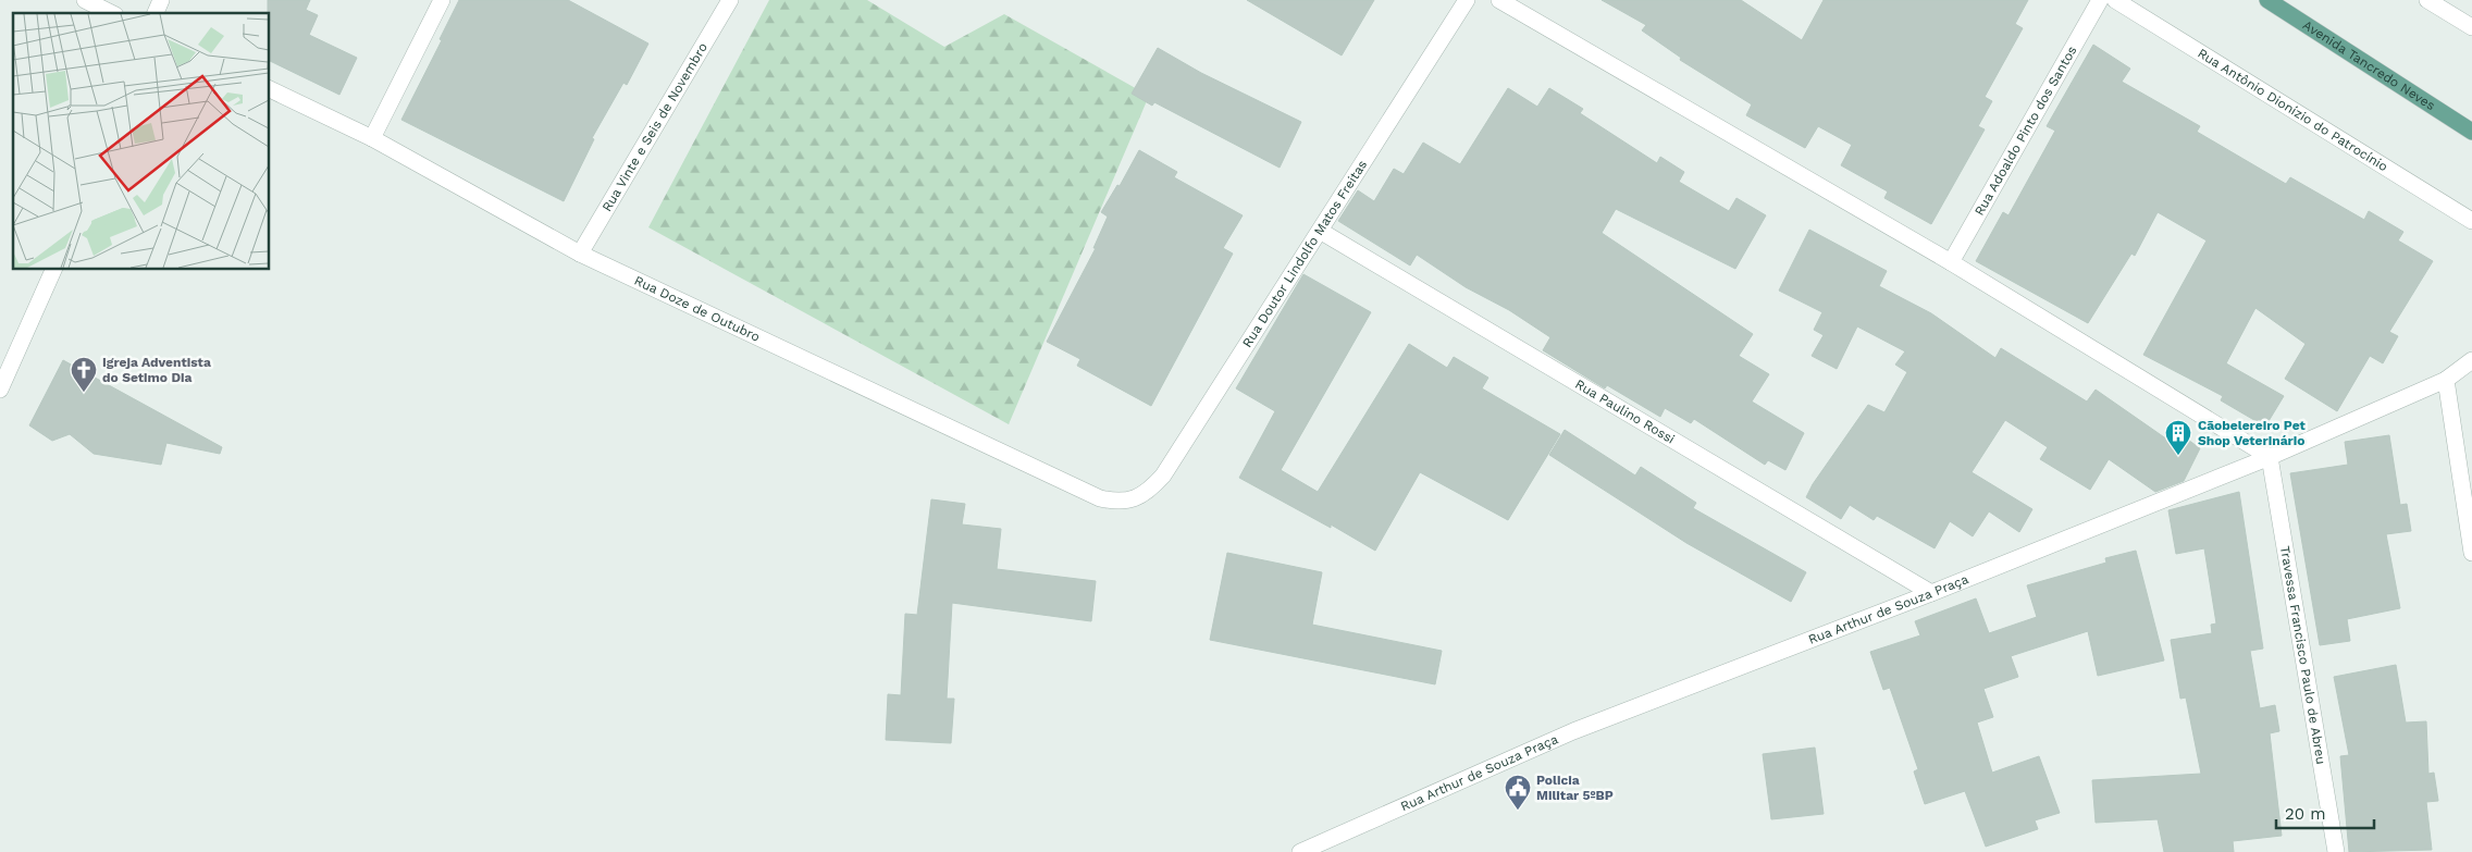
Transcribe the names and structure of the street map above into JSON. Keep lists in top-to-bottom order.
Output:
{
  "streets": {
    "main road": ["Avenida Tancredo Neves"],
    "street": [
      "Rua Antônio Dionízio do Patrocínio",
      "Rua Vinte e Seis de Novembro",
      "Rua Adoaldo Pinto dos Santos",
      "Rua Doutor Lindolfo Matos Freitas",
      "Rua Doze de Outubro",
      "Rua Paulino Rossi",
      "Rua Arthur de Souza Praça",
      "Travessa Francisco Paulo de Abreu"
    ]
  },
  "crossings": [
    ["Rua Vinte e Seis de Novembro", "Rua Doze de Outubro"],
    ["Rua Doutor Lindolfo Matos Freitas", "Rua Doze de Outubro"],
    ["Rua Doutor Lindolfo Matos Freitas", "Rua Paulino Rossi"],
    ["Rua Paulino Rossi", "Rua Arthur de Souza Praça"],
    ["Rua Arthur de Souza Praça", "Travessa Francisco Paulo de Abreu"]
  ],
  "places": {
    "church": ["Igreja Adventista do Setimo Dia"],
    "building": ["Cãobelereiro Pet Shop Veterinário"],
    "public building": ["Policia Militar 5ºBP"]
  },
  "scale_bar": "20 m"
}
